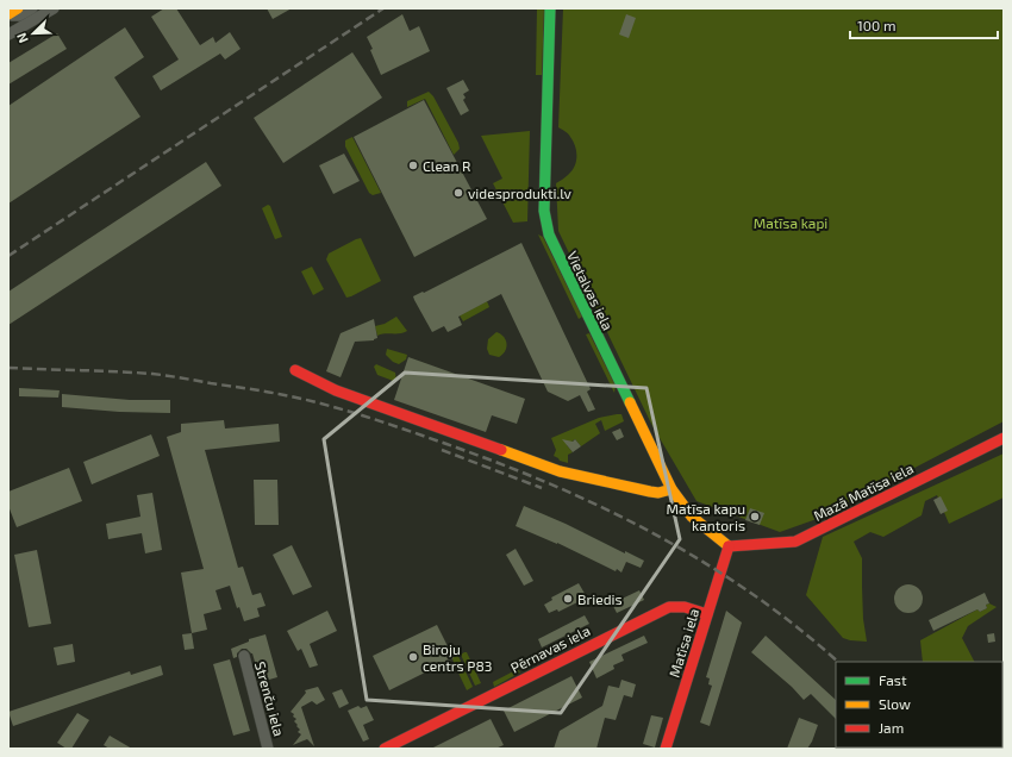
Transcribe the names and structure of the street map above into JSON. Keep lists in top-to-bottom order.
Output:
{
  "streets": {
    "street": [
      "Vietalvas iela",
      "Mazā Matīsa iela",
      "Matīsa iela",
      "Pērnavas iela",
      "Strenču iela"
    ]
  },
  "crossings": [
    ["Vietalvas iela", "Mazā Matīsa iela"],
    ["Vietalvas iela", "Matīsa iela"],
    ["Mazā Matīsa iela", "Matīsa iela"],
    ["Matīsa iela", "Pērnavas iela"]
  ],
  "parks": ["Matīsa kapi"],
  "places": [
    "Clean R",
    "videsprodukti.lv",
    "Matīsa kapu kantoris",
    "Briedis",
    "Biroju centrs P83"
  ],
  "legend": ["Fast", "Slow", "Jam"],
  "scale_bar": "100 m",
  "north": "bottom left"
}
